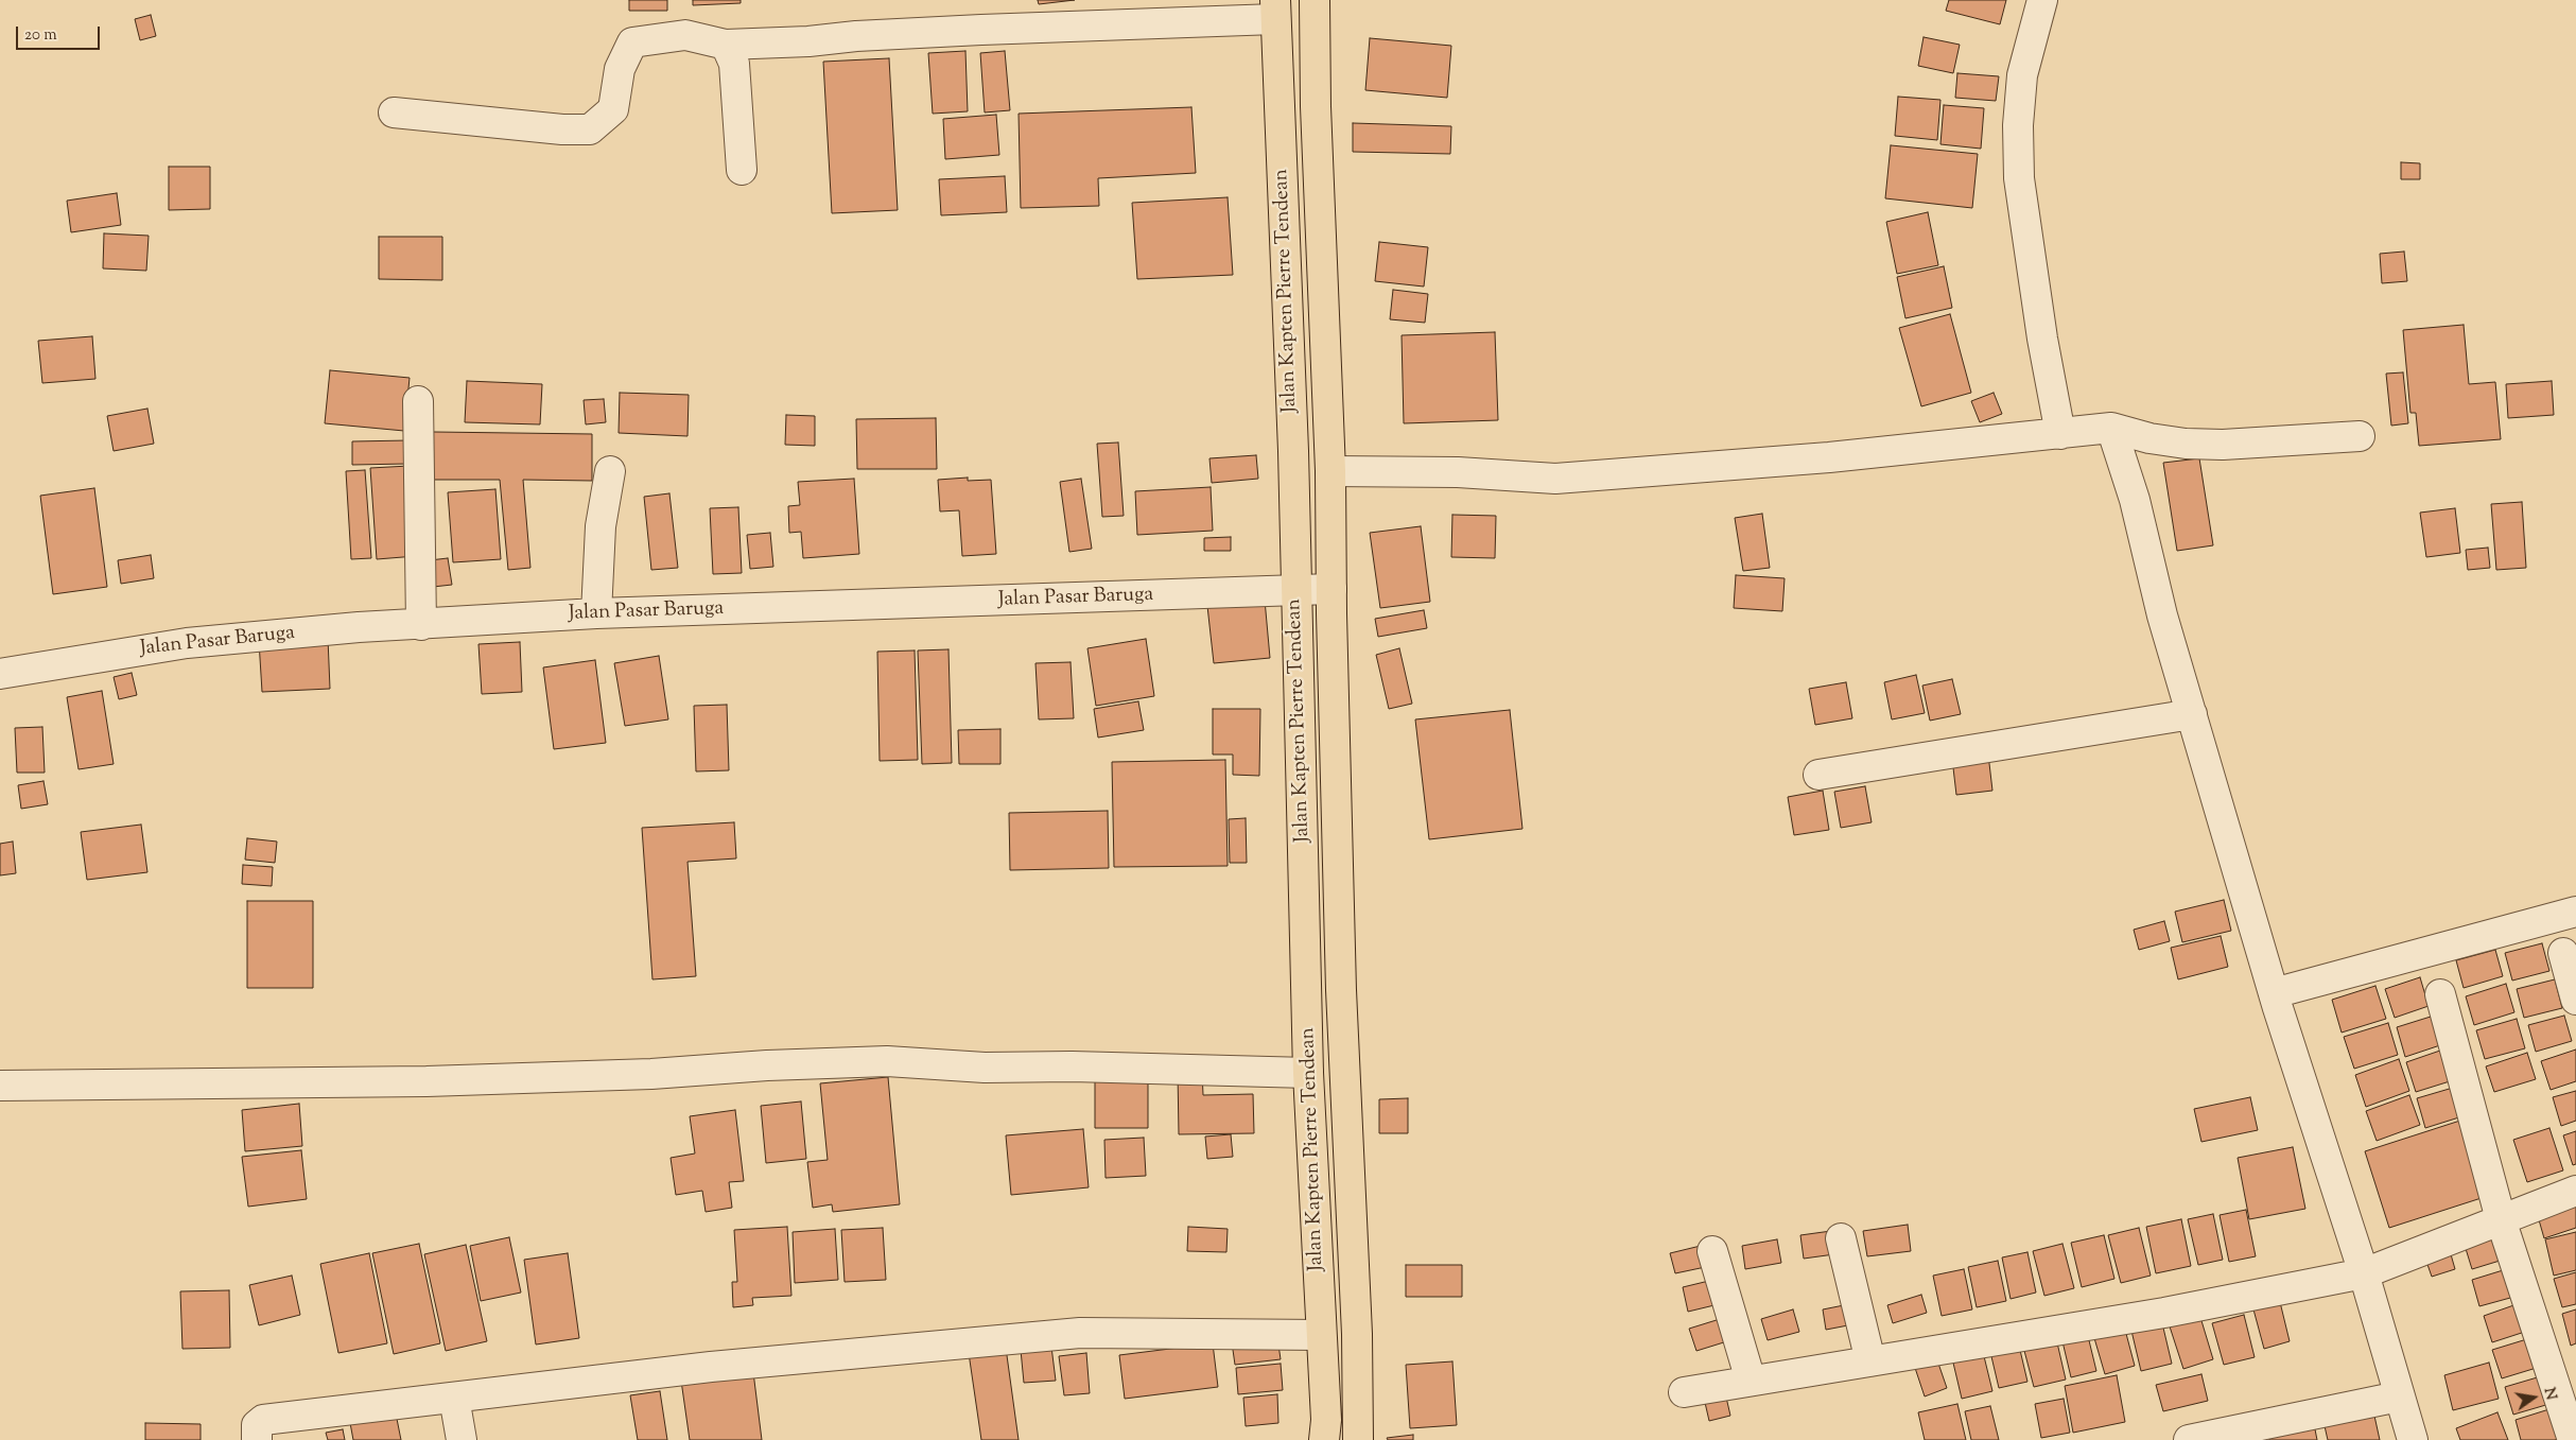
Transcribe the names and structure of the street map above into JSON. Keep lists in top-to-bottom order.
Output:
{
  "streets": {
    "highway": ["Jalan Kapten Pierre Tendean"],
    "street": ["Jalan Pasar Baruga"]
  },
  "crossings": [
    ["Jalan Kapten Pierre Tendean", "Jalan Pasar Baruga"]
  ],
  "scale_bar": "20 m",
  "north": "right"
}
